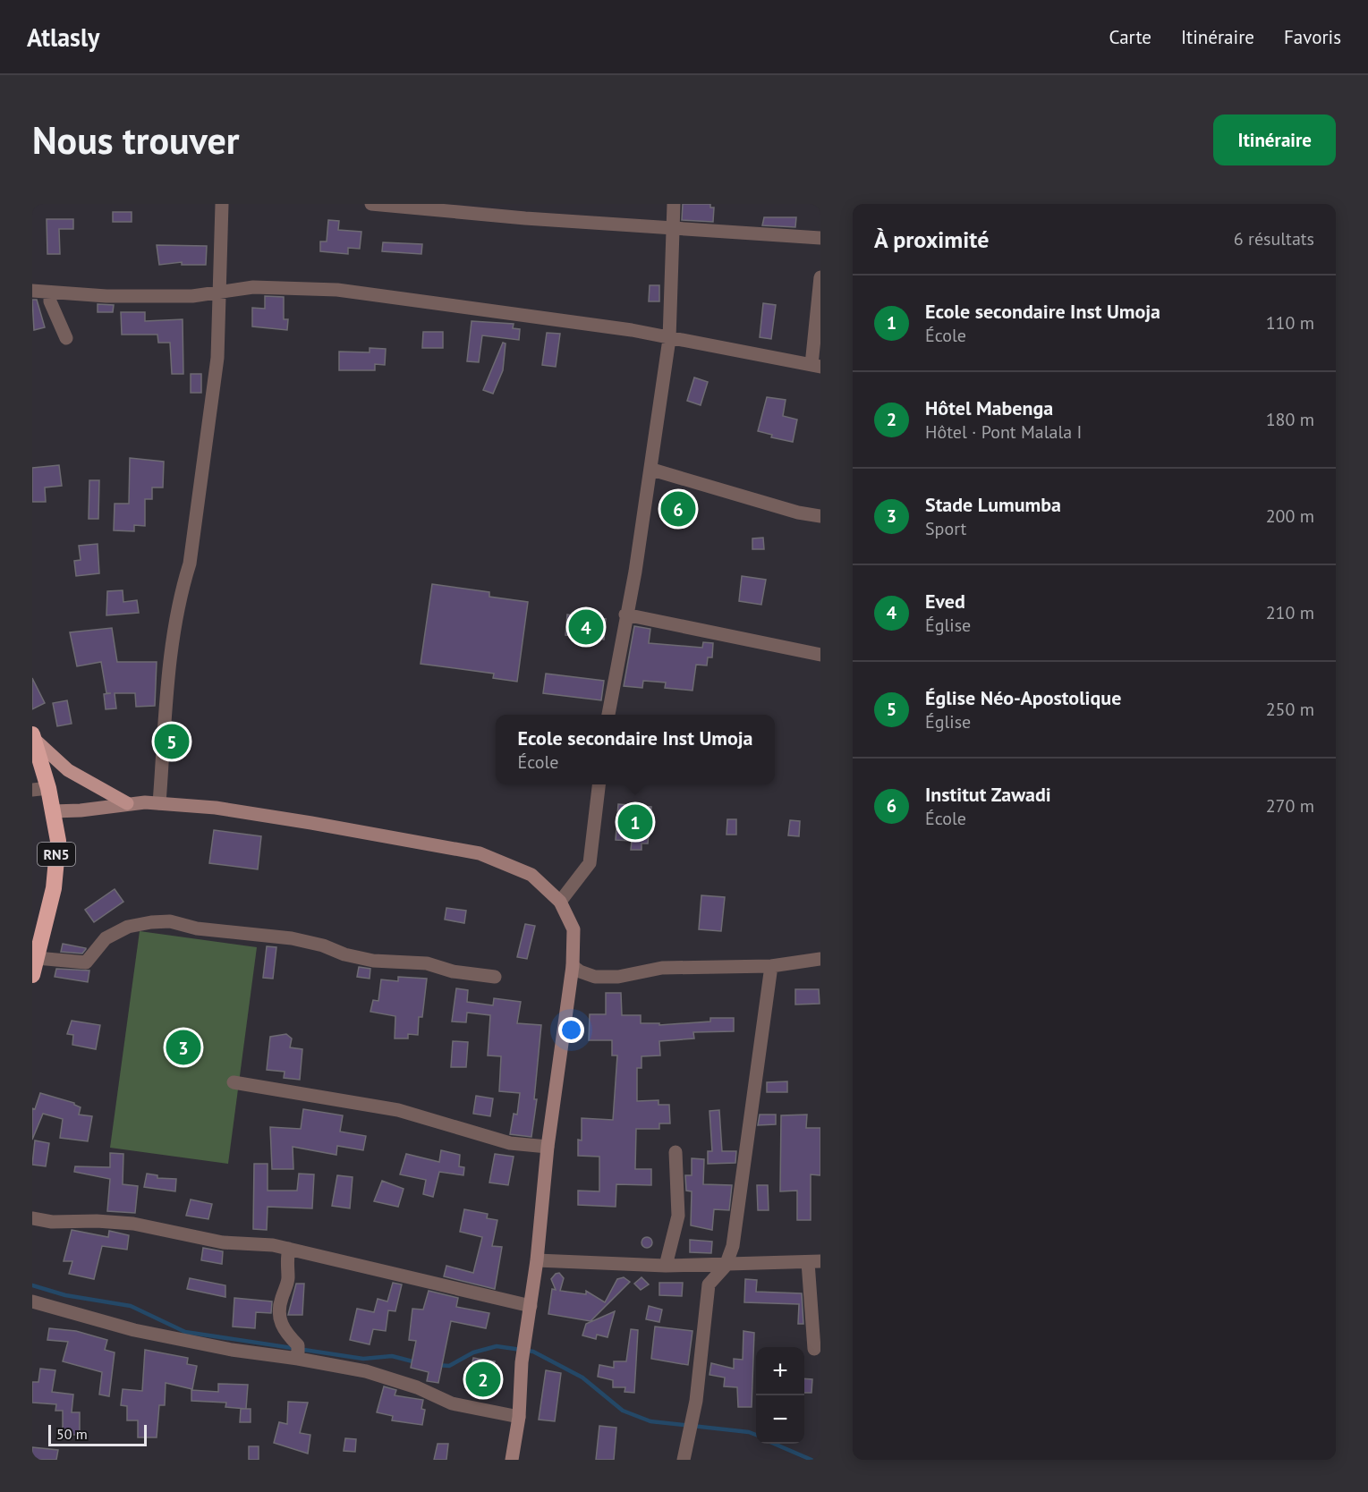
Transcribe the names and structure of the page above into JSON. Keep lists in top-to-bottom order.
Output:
{
  "streets": {
    "highway": ["RN5"]
  },
  "scale_bar": "50 m",
  "page": {
    "header": "Atlasly",
    "nav": ["Carte", "Itinéraire", "Favoris"],
    "buttons": "Itinéraire",
    "title": "Nous trouver",
    "heading": ["À proximité", "6 résultats"],
    "list": [
      {
        "mark": "1",
        "name": "Ecole secondaire Inst Umoja",
        "note": "École",
        "value": "110 m"
      },
      {
        "mark": "2",
        "name": "Hôtel Mabenga",
        "note": "Hôtel · Pont Malala I",
        "value": "180 m"
      },
      {
        "mark": "3",
        "name": "Stade Lumumba",
        "note": "Sport",
        "value": "200 m"
      },
      {
        "mark": "4",
        "name": "Eved",
        "note": "Église",
        "value": "210 m"
      },
      {
        "mark": "5",
        "name": "Église Néo-Apostolique",
        "note": "Église",
        "value": "250 m"
      },
      {
        "mark": "6",
        "name": "Institut Zawadi",
        "note": "École",
        "value": "270 m"
      }
    ],
    "pins": [
      "6",
      "4",
      "5",
      "1",
      "3",
      "2"
    ],
    "popup": ["Ecole secondaire Inst Umoja", "École"],
    "map_buttons": ["+", "−"],
    "scale": "50 m"
  }
}
